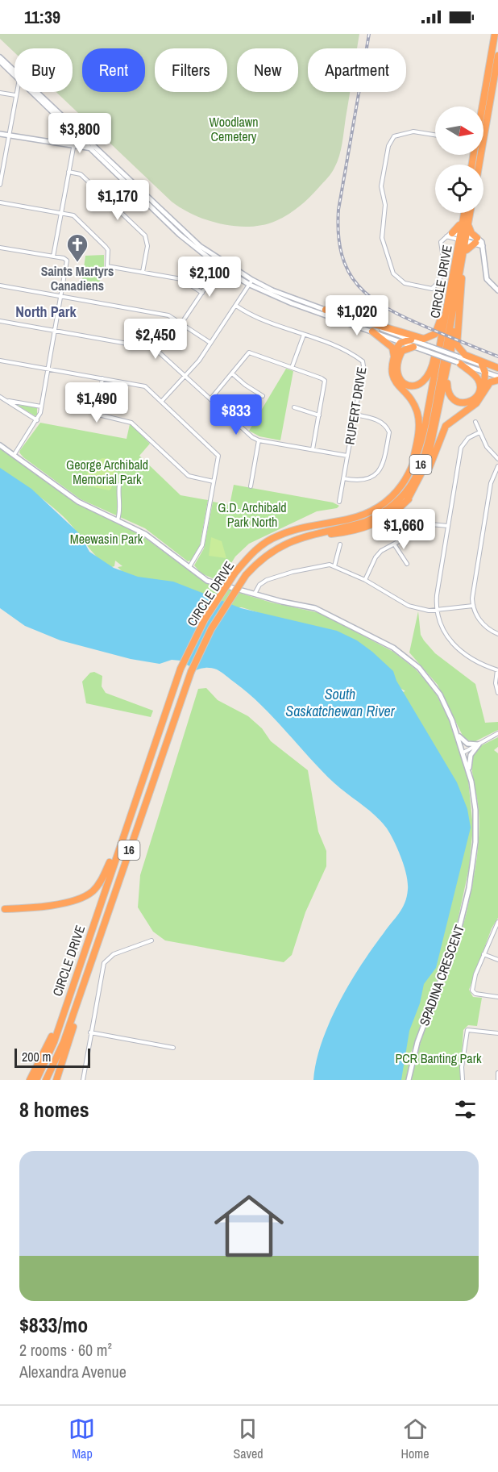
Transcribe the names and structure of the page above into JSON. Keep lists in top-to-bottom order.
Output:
{
  "streets": {
    "highway": ["CIRCLE DRIVE", "16"],
    "street": ["RUPERT DRIVE", "SPADINA CRESCENT"]
  },
  "districts": ["North Park"],
  "water": ["South Saskatchewan River"],
  "parks": [
    "Woodlawn Cemetery",
    "George Archibald Memorial Park",
    "G.D. Archibald Park North",
    "Meewasin Park",
    "PCR Banting Park"
  ],
  "places": {
    "church": ["Saints Martyrs Canadiens"]
  },
  "scale_bar": "200 m",
  "north": "right",
  "page": {
    "status": "11:39",
    "chip": [
      "Buy",
      "Rent",
      "Filters",
      "New",
      "Apartment"
    ],
    "price": [
      "$3,800",
      "$1,170",
      "$2,100",
      "$1,020",
      "$2,450",
      "$1,490",
      "$833",
      "$1,660"
    ],
    "scale": "200 m",
    "heading": "8 homes",
    "list": [
      {
        "name": "$833/mo",
        "note": "2 rooms · 60 m² · Alexandra Avenue"
      }
    ],
    "tabs": ["Map", "Saved", "Home"]
  }
}
